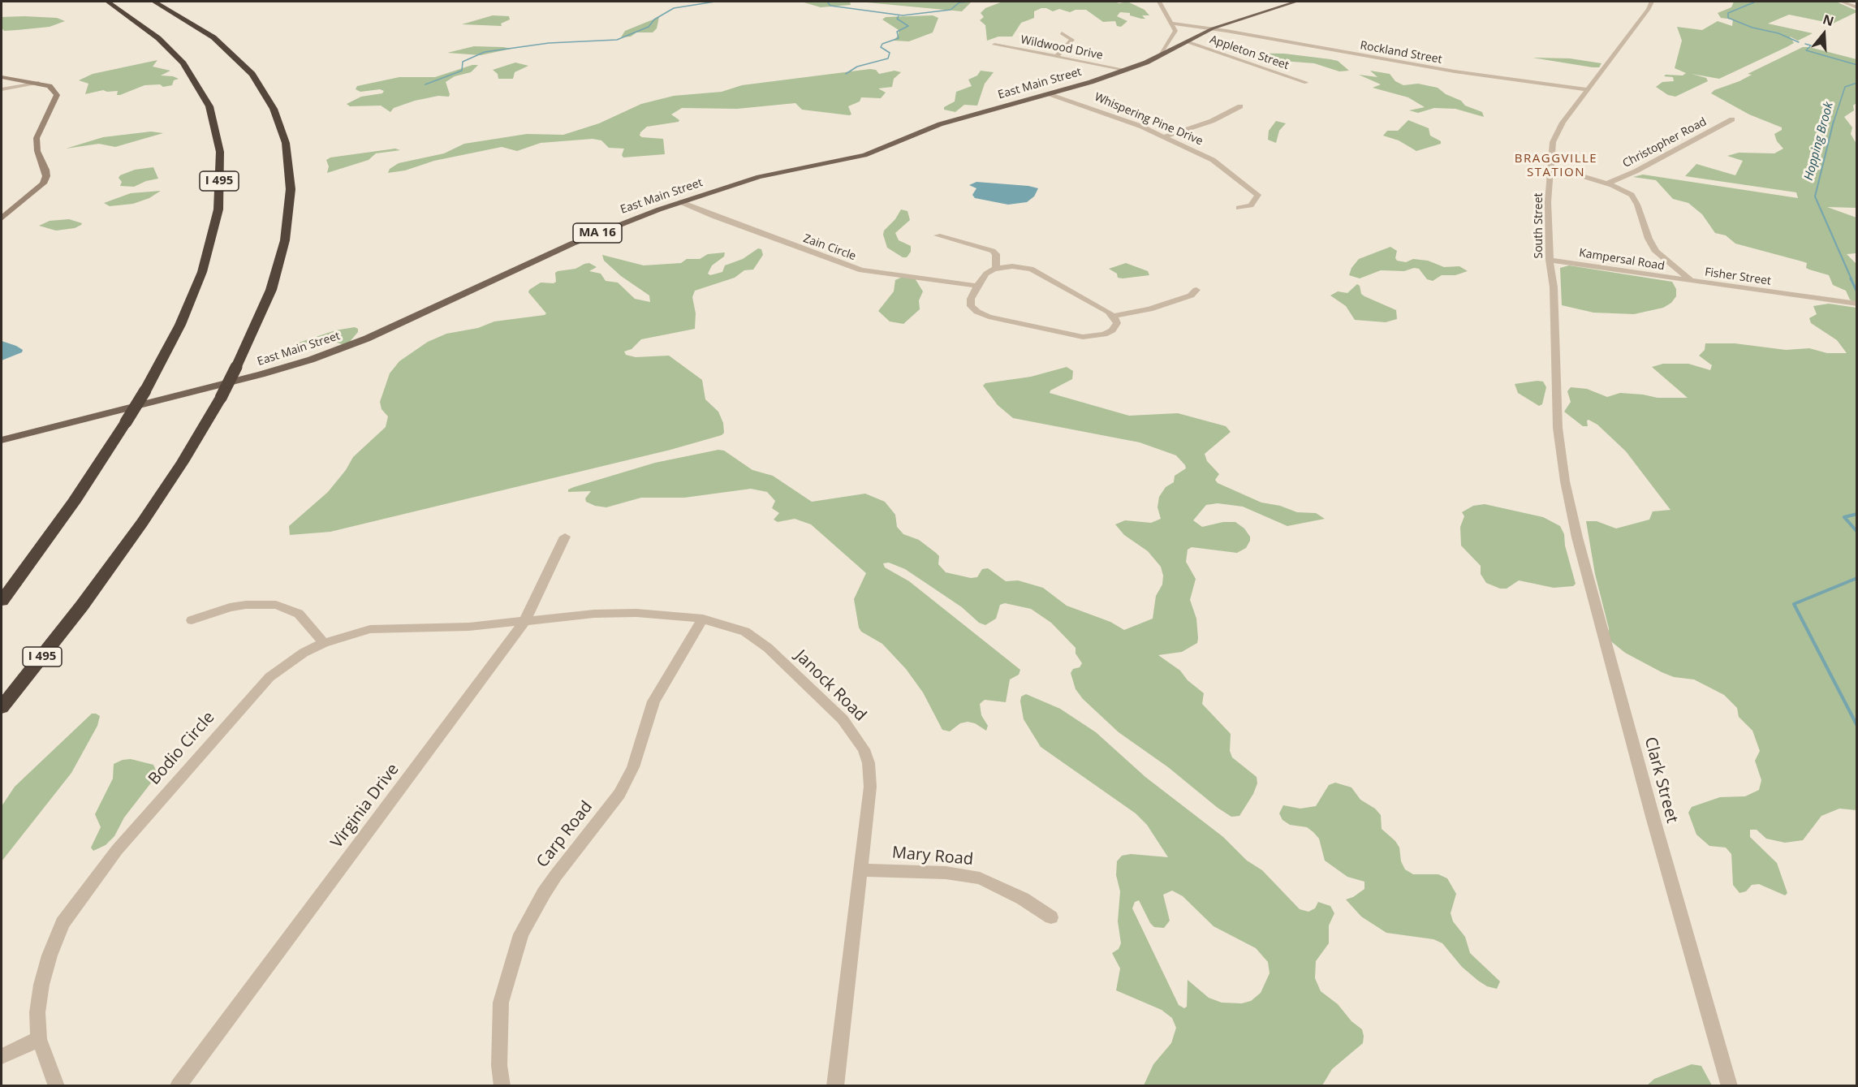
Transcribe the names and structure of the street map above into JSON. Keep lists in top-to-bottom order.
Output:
{
  "streets": {
    "highway": ["I 495"],
    "main road": ["East Main Street", "MA 16"],
    "street": [
      "Wildwood Drive",
      "Appleton Street",
      "Rockland Street",
      "Whispering Pine Drive",
      "Christopher Road",
      "South Street",
      "Zain Circle",
      "Kampersal Road",
      "Fisher Street",
      "Janock Road",
      "Bodio Circle",
      "Clark Street",
      "Virginia Drive",
      "Carp Road",
      "Mary Road"
    ]
  },
  "crossings": [
    ["Wildwood Drive", "East Main Street"],
    ["Appleton Street", "East Main Street"],
    ["Rockland Street", "East Main Street"],
    ["Rockland Street", "South Street"],
    ["Rockland Street", "MA 16"],
    ["East Main Street", "Whispering Pine Drive"],
    ["East Main Street", "MA 16"],
    ["East Main Street", "Zain Circle"],
    ["Christopher Road", "Fisher Street"],
    ["South Street", "Kampersal Road"],
    ["South Street", "Fisher Street"],
    ["South Street", "Clark Street"],
    ["Kampersal Road", "Fisher Street"],
    ["Janock Road", "Bodio Circle"],
    ["Janock Road", "Virginia Drive"],
    ["Janock Road", "Carp Road"],
    ["Janock Road", "Mary Road"],
    ["Bodio Circle", "Virginia Drive"]
  ],
  "districts": ["BRAGGVILLE STATION"],
  "water": ["Hopping Brook"],
  "north": "top"
}
